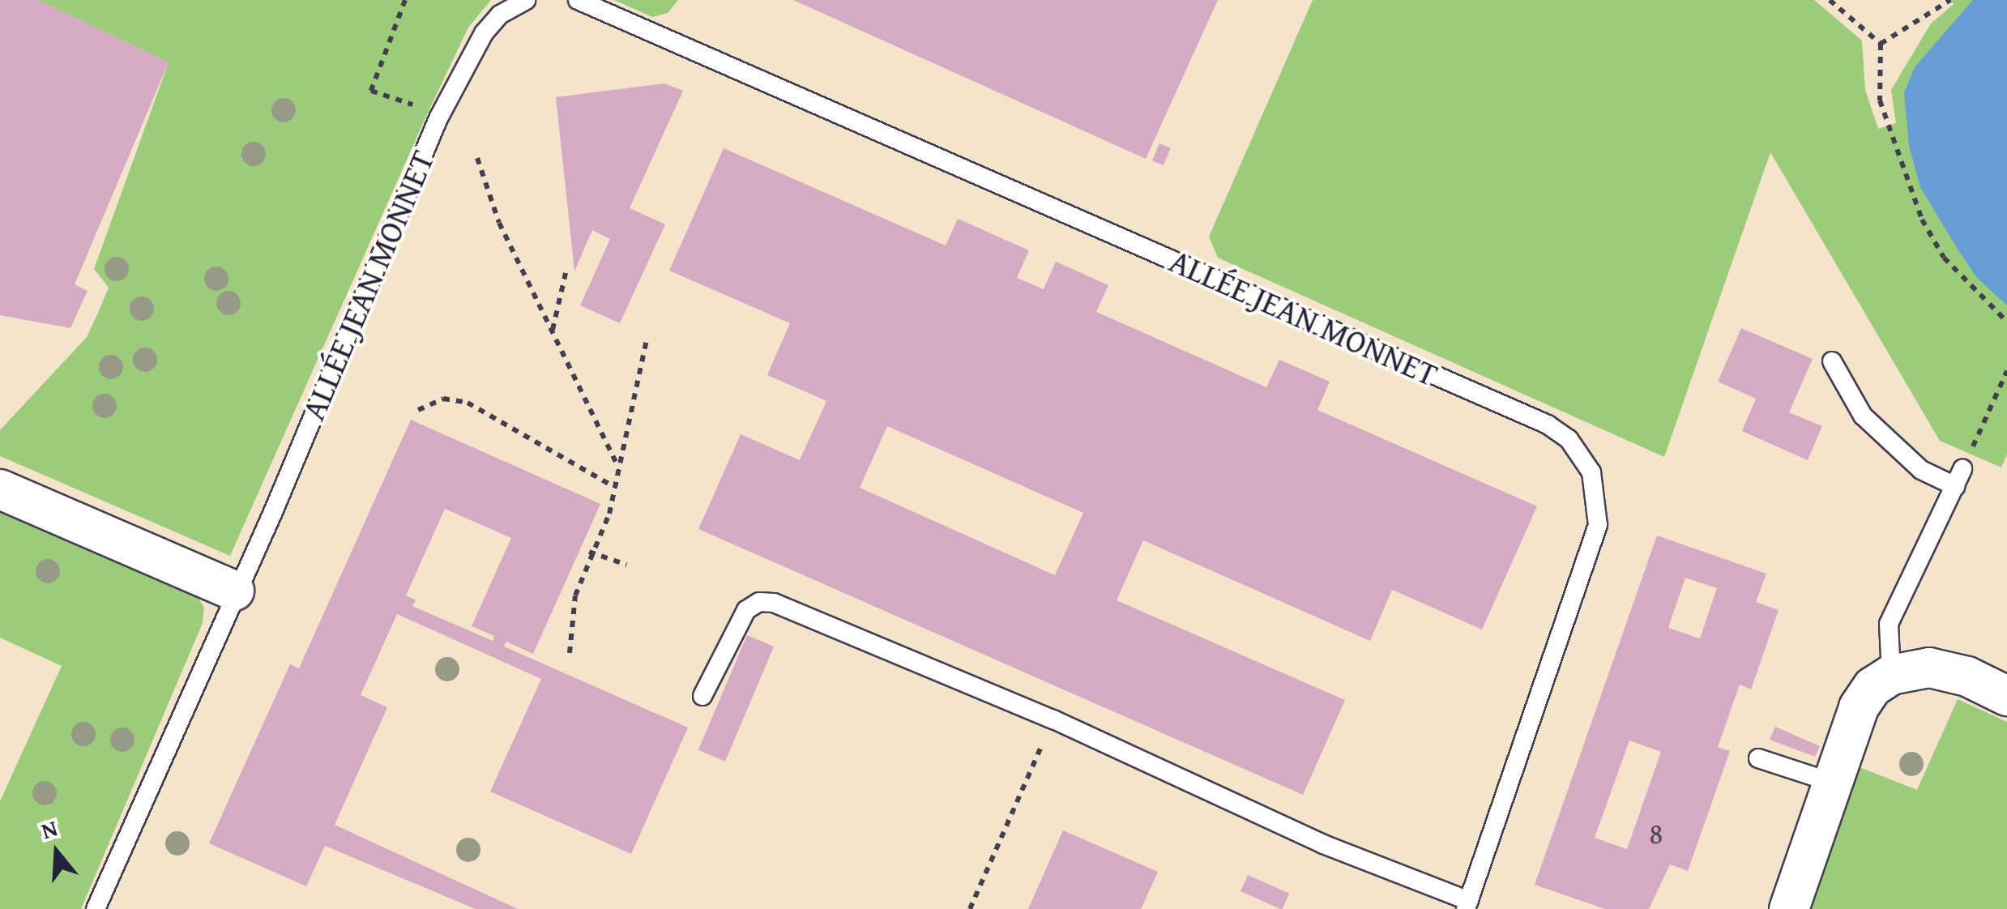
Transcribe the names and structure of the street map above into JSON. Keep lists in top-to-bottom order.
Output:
{
  "streets": {
    "lane": ["ALLÉE JEAN MONNET"]
  },
  "house_numbers": ["8"],
  "north": "top"
}
